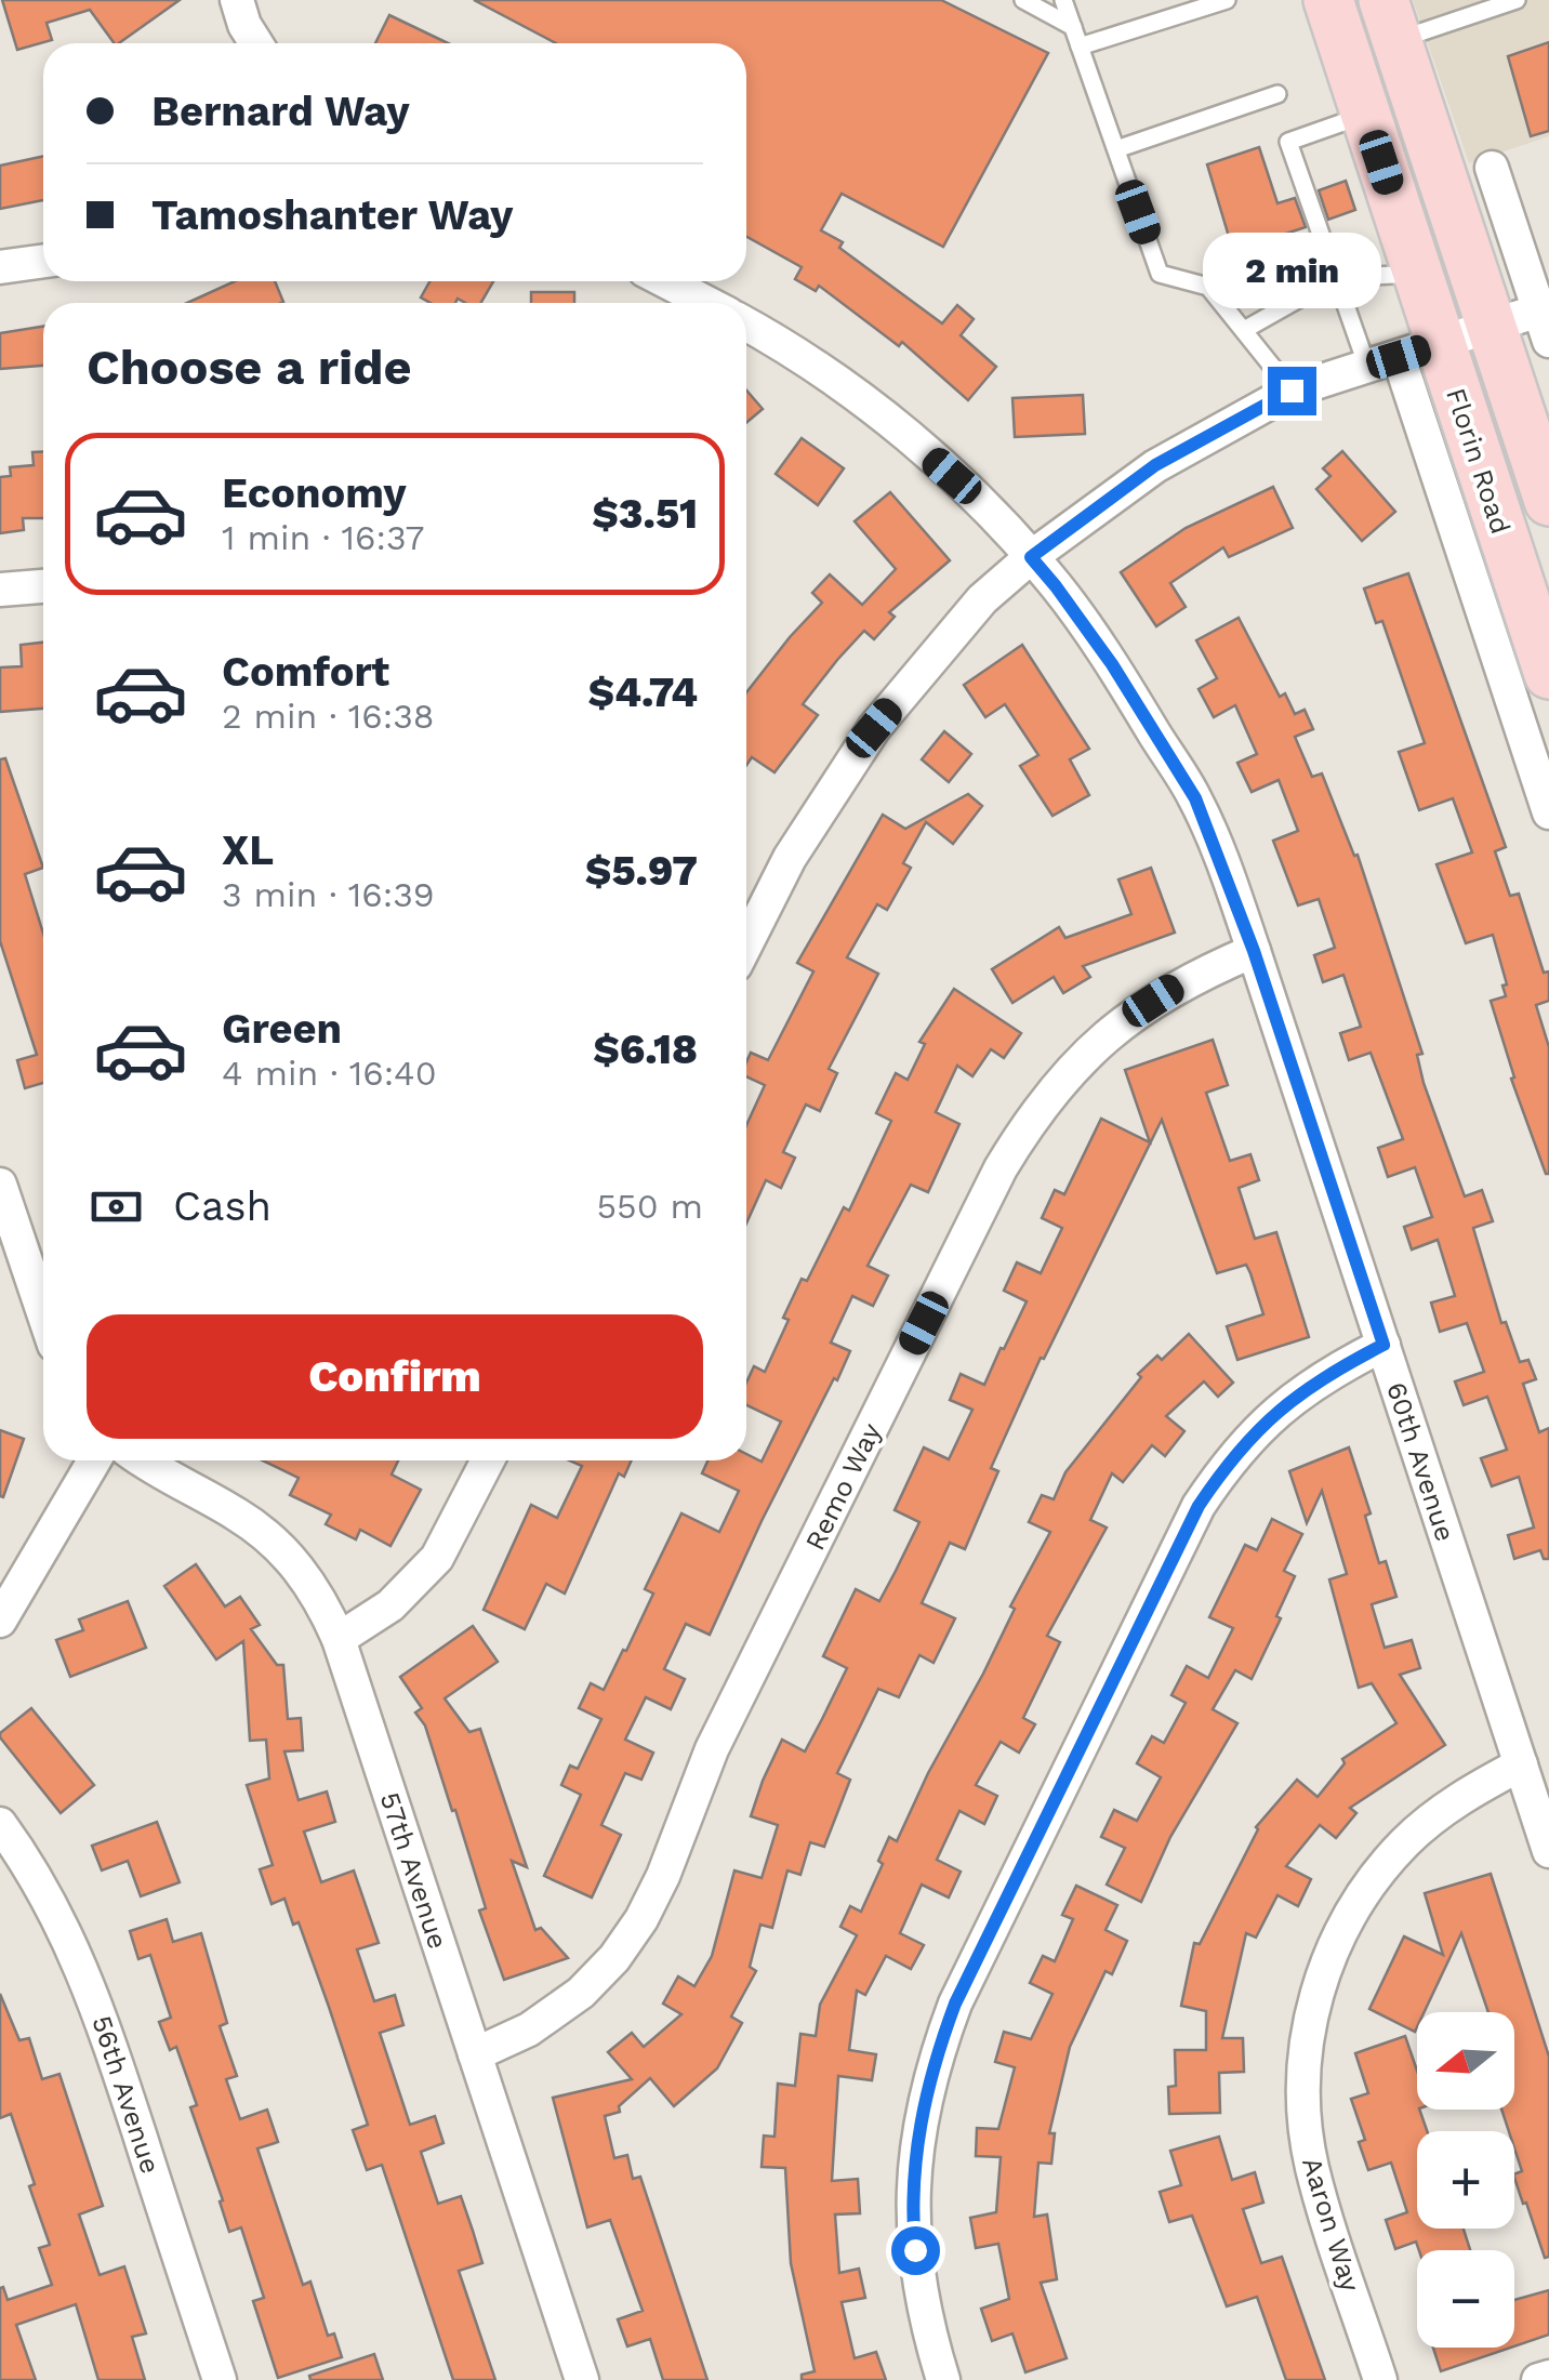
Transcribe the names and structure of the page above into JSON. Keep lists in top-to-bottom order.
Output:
{
  "streets": {
    "main road": ["Florin Road"],
    "street": [
      "60th Avenue",
      "Remo Way",
      "57th Avenue",
      "56th Avenue",
      "Aaron Way"
    ]
  },
  "crossings": [
    ["60th Avenue", "Remo Way"],
    ["60th Avenue", "Aaron Way"],
    ["Remo Way", "57th Avenue"]
  ],
  "north": "left",
  "page": {
    "banner": ["Bernard Way", "Tamoshanter Way"],
    "bubble": "2 min",
    "heading": "Choose a ride",
    "list": [
      {
        "name": "Economy",
        "note": "1 min · 16:37",
        "value": "$3.51"
      },
      {
        "name": "Comfort",
        "note": "2 min · 16:38",
        "value": "$4.74"
      },
      {
        "name": "XL",
        "note": "3 min · 16:39",
        "value": "$5.97"
      },
      {
        "name": "Green",
        "note": "4 min · 16:40",
        "value": "$6.18"
      }
    ],
    "pay": ["Cash", "550 m"],
    "buttons": "Confirm",
    "map_buttons": ["+", "−"]
  }
}
